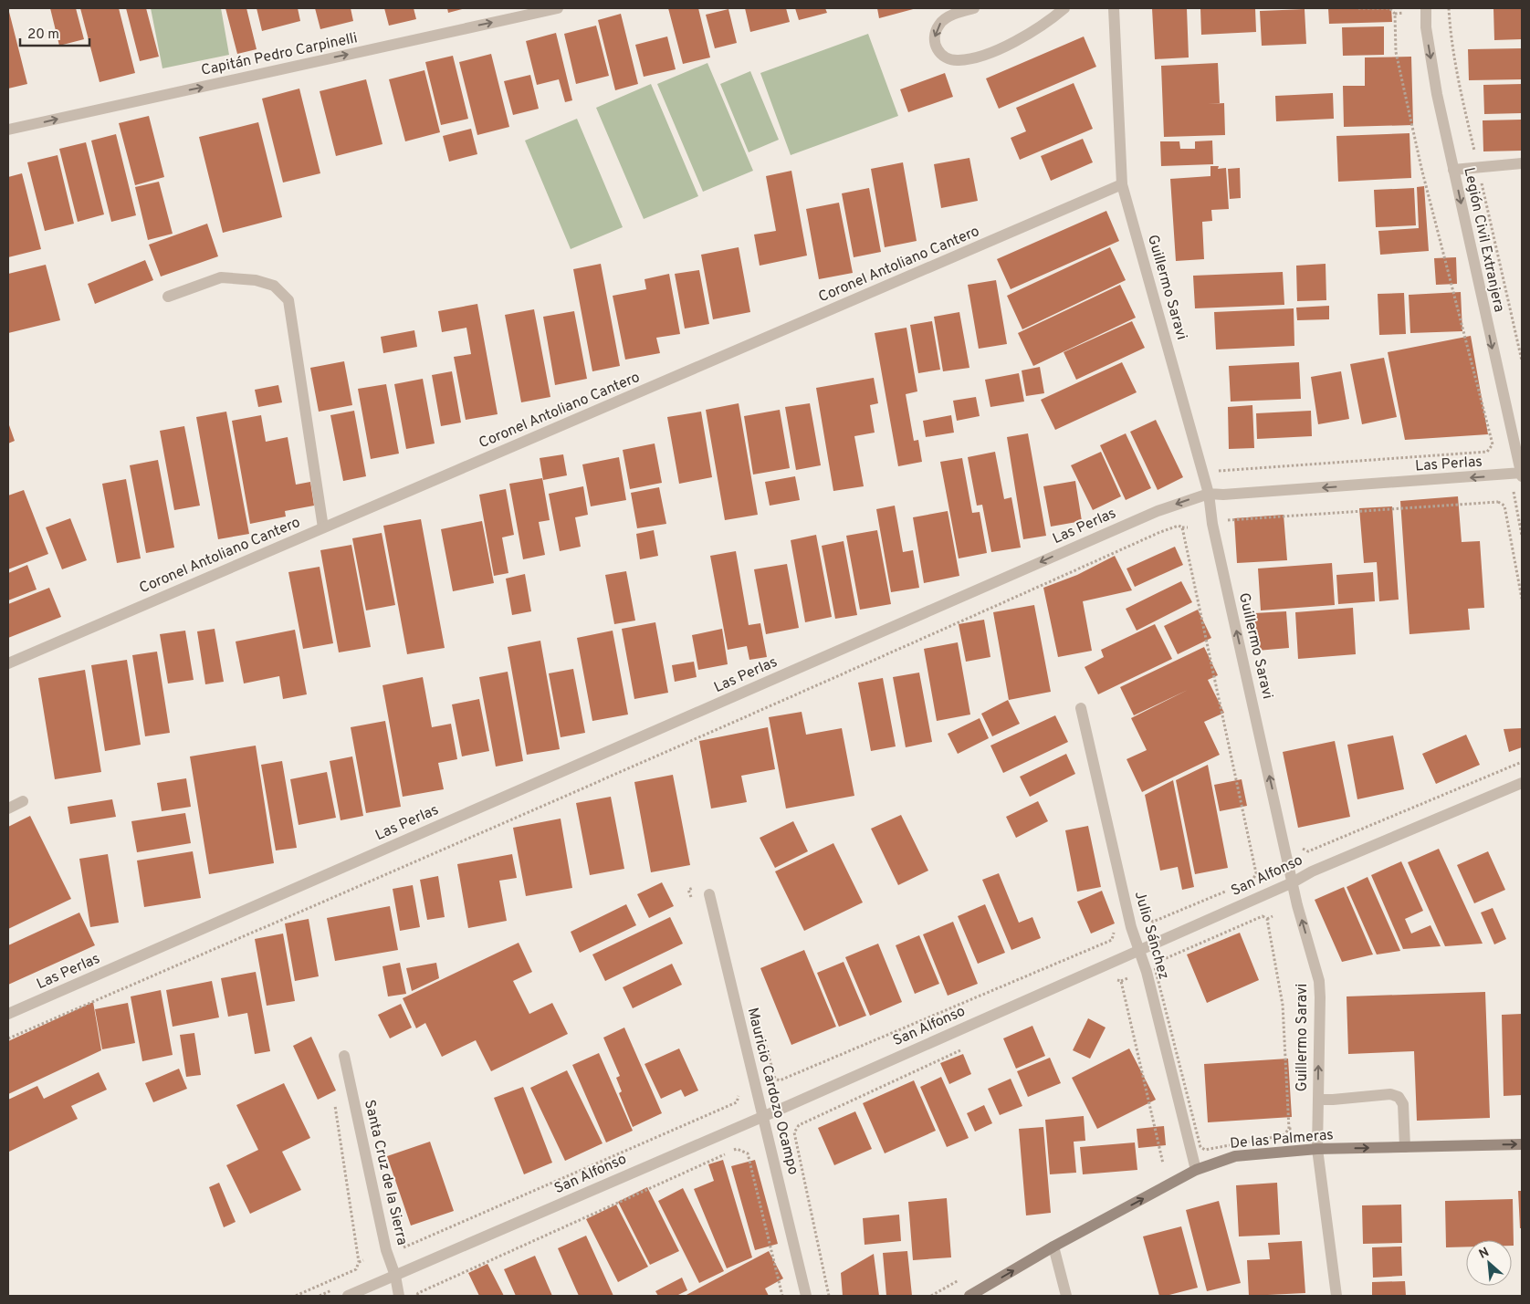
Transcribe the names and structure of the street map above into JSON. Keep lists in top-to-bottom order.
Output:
{
  "streets": {
    "main road": ["De las Palmeras"],
    "street": [
      "Capitán Pedro Carpinelli",
      "Legión Civil Extranjera",
      "Coronel Antoliano Cantero",
      "Guillermo Saravi",
      "Las Perlas",
      "San Alfonso",
      "Julio Sánchez",
      "Mauricio Cardozo Ocampo",
      "Santa Cruz de la Sierra"
    ]
  },
  "crossings": [
    ["Legión Civil Extranjera", "Las Perlas"],
    ["Coronel Antoliano Cantero", "Guillermo Saravi"],
    ["Guillermo Saravi", "Las Perlas"],
    ["Guillermo Saravi", "San Alfonso"],
    ["Guillermo Saravi", "De las Palmeras"],
    ["San Alfonso", "Julio Sánchez"],
    ["San Alfonso", "Mauricio Cardozo Ocampo"],
    ["San Alfonso", "Santa Cruz de la Sierra"],
    ["Julio Sánchez", "De las Palmeras"]
  ],
  "one_way": [
    "Capitán Pedro Carpinelli",
    "Legión Civil Extranjera",
    "Guillermo Saravi",
    "Las Perlas",
    "De las Palmeras"
  ],
  "scale_bar": "20 m",
  "north": "top left"
}
